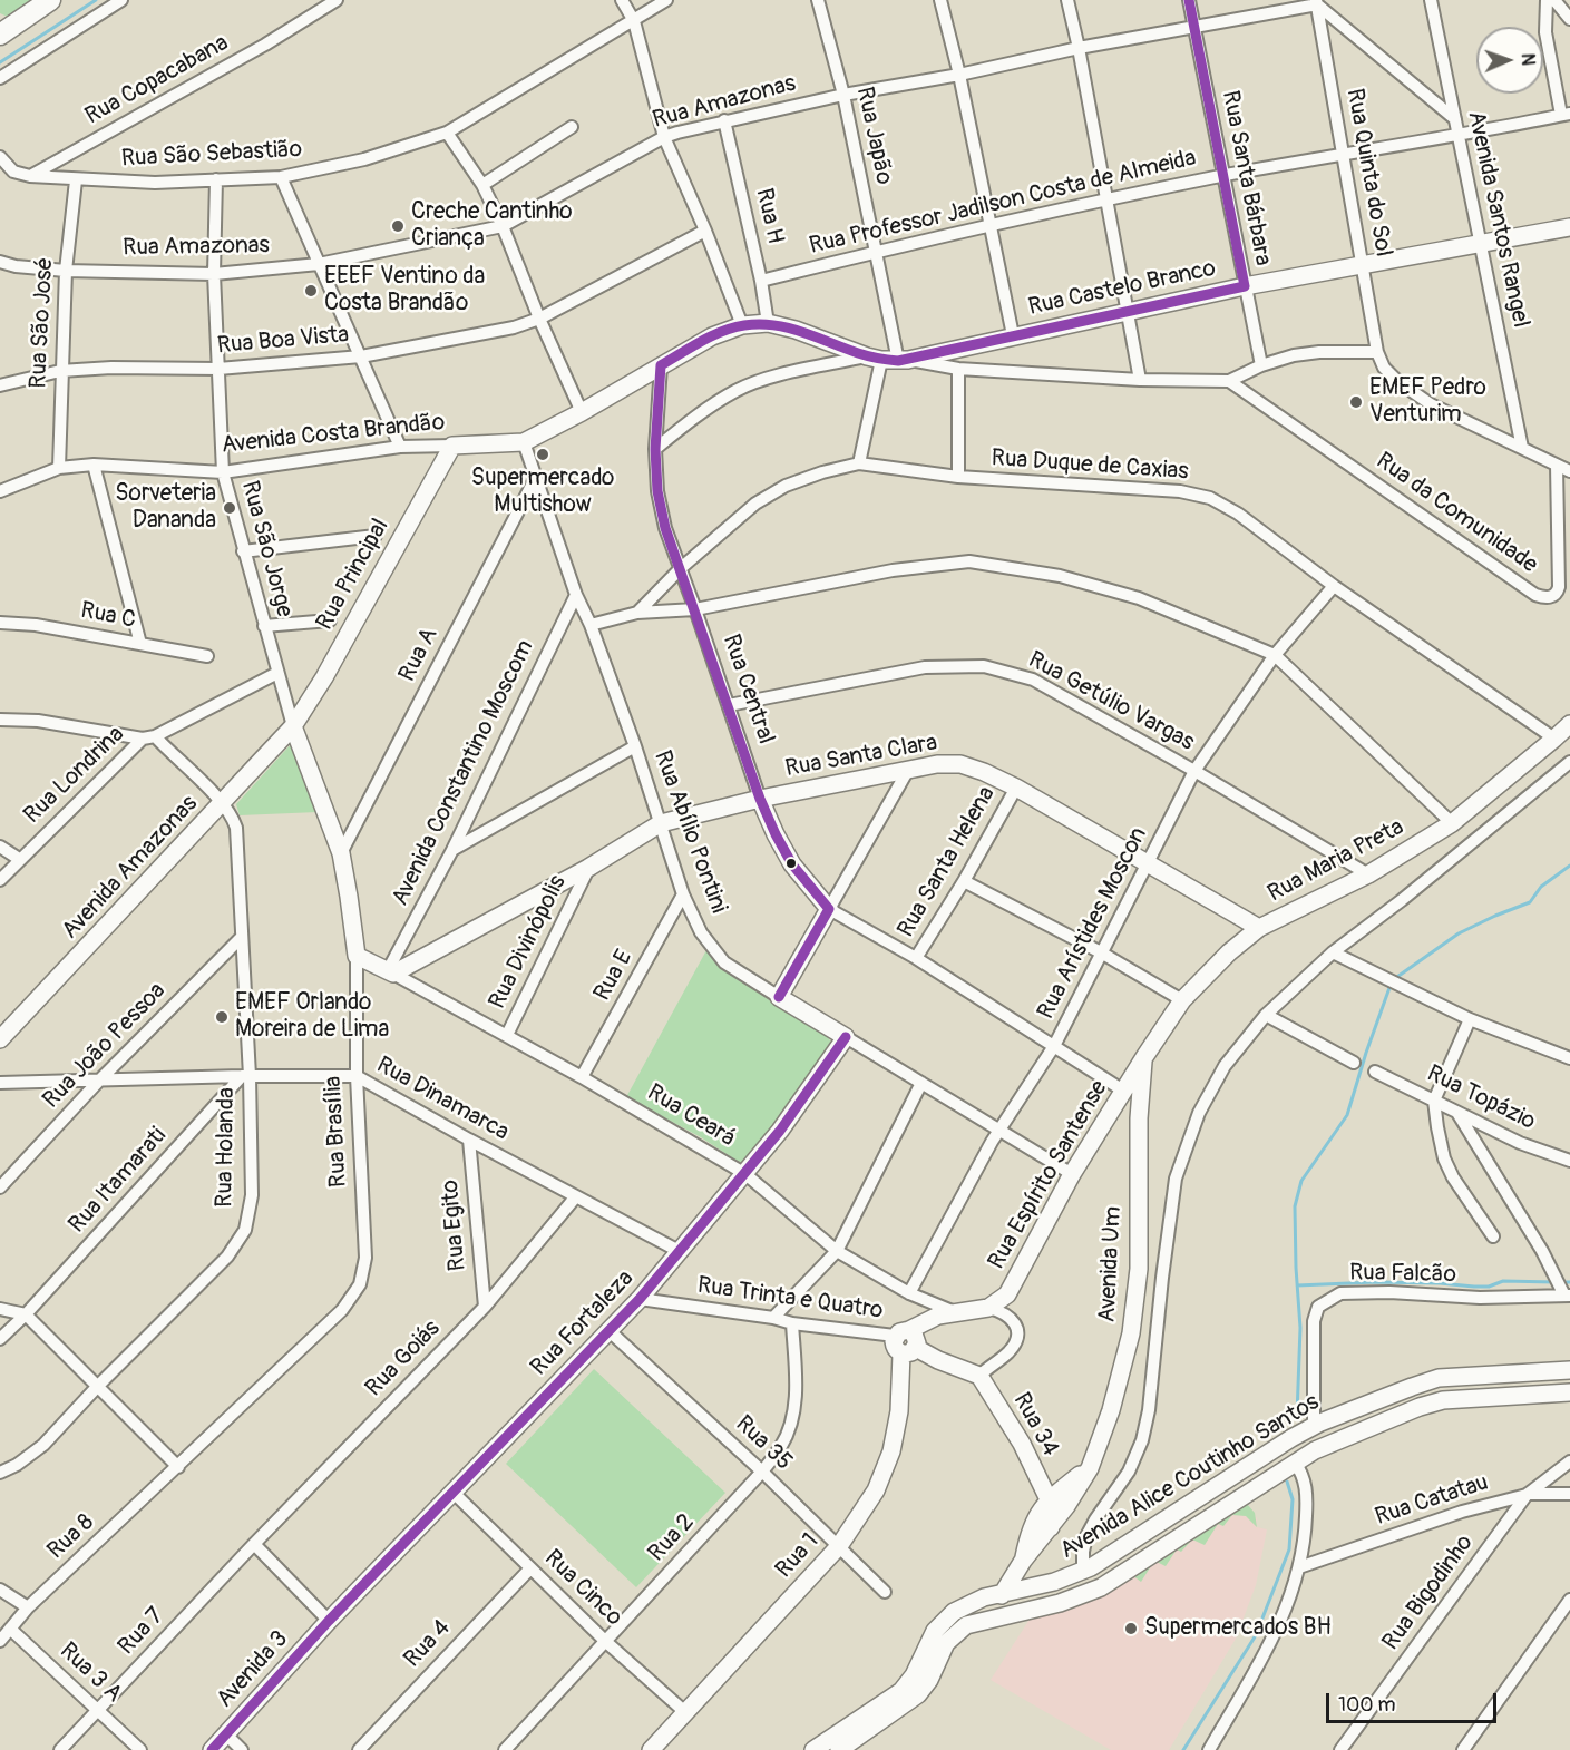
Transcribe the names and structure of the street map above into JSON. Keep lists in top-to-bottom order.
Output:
{
  "streets": {
    "street": [
      "Rua Copacabana",
      "Rua Amazonas",
      "Rua Japão",
      "Rua São Sebastião",
      "Rua Quinta do Sol",
      "Rua Santa Bárbara",
      "Rua Professor Jadilson Costa de Almeida",
      "Rua H",
      "Avenida Santos Rangel",
      "Rua Castelo Branco",
      "Rua São José",
      "Rua Boa Vista",
      "Avenida Costa Brandão",
      "Rua Duque de Caxias",
      "Rua da Comunidade",
      "Rua São Jorge",
      "Rua Principal",
      "Rua C",
      "Rua A",
      "Rua Central",
      "Rua Getúlio Vargas",
      "Rua Santa Clara",
      "Avenida Constantino Moscom",
      "Rua Londrina",
      "Rua Abílio Pontini",
      "Rua Maria Preta",
      "Rua Santa Helena",
      "Avenida Amazonas",
      "Rua Arístides Moscon",
      "Rua Divinópolis",
      "Rua E",
      "Rua João Pessoa",
      "Rua Topázio",
      "Rua Dinamarca",
      "Rua Ceará",
      "Rua Brasília",
      "Rua Holanda",
      "Rua Espírito Santense",
      "Rua Itamarati",
      "Rua Egito",
      "Avenida Um",
      "Rua Falcão",
      "Rua Trinta e Quatro",
      "Rua Fortaleza",
      "Rua Goiás",
      "Rua 34",
      "Rua 35",
      "Avenida Alice Coutinho Santos",
      "Rua Catatau",
      "Rua 8",
      "Rua 2",
      "Rua 1",
      "Rua Cinco",
      "Rua Bigodinho",
      "Rua 7",
      "Rua 4",
      "Avenida 3",
      "Rua 3 A"
    ]
  },
  "crossings": [
    ["Rua Copacabana", "Rua São Sebastião"],
    ["Rua Amazonas", "Rua Japão"],
    ["Rua Amazonas", "Rua Quinta do Sol"],
    ["Rua Amazonas", "Rua Santa Bárbara"],
    ["Rua Amazonas", "Rua H"],
    ["Rua Amazonas", "Rua São José"],
    ["Rua Amazonas", "Rua São Jorge"],
    ["Rua Japão", "Rua Professor Jadilson Costa de Almeida"],
    ["Rua Japão", "Rua Castelo Branco"],
    ["Rua Japão", "Avenida Costa Brandão"],
    ["Rua Japão", "Rua Duque de Caxias"],
    ["Rua São Sebastião", "Rua São José"],
    ["Rua São Sebastião", "Rua São Jorge"],
    ["Rua Quinta do Sol", "Rua Professor Jadilson Costa de Almeida"],
    ["Rua Quinta do Sol", "Rua Castelo Branco"],
    ["Rua Santa Bárbara", "Rua Professor Jadilson Costa de Almeida"],
    ["Rua Santa Bárbara", "Rua Castelo Branco"],
    ["Rua Professor Jadilson Costa de Almeida", "Rua H"],
    ["Rua Professor Jadilson Costa de Almeida", "Avenida Santos Rangel"],
    ["Rua H", "Avenida Costa Brandão"],
    ["Avenida Santos Rangel", "Rua Castelo Branco"],
    ["Rua Castelo Branco", "Avenida Costa Brandão"],
    ["Rua São José", "Rua Boa Vista"],
    ["Rua São José", "Avenida Costa Brandão"],
    ["Rua Boa Vista", "Rua São Jorge"],
    ["Avenida Costa Brandão", "Rua da Comunidade"],
    ["Avenida Costa Brandão", "Rua São Jorge"],
    ["Avenida Costa Brandão", "Rua Principal"],
    ["Avenida Costa Brandão", "Rua Central"],
    ["Avenida Costa Brandão", "Rua Abílio Pontini"],
    ["Rua Duque de Caxias", "Rua Central"],
    ["Rua Duque de Caxias", "Rua Maria Preta"],
    ["Rua Duque de Caxias", "Rua Arístides Moscon"],
    ["Rua São Jorge", "Rua Principal"],
    ["Rua São Jorge", "Rua Londrina"],
    ["Rua São Jorge", "Avenida Amazonas"],
    ["Rua São Jorge", "Rua Brasília"],
    ["Rua Principal", "Avenida Amazonas"],
    ["Rua Principal", "Rua Brasília"],
    ["Rua A", "Rua Abílio Pontini"],
    ["Rua A", "Rua Brasília"],
    ["Rua Central", "Rua Getúlio Vargas"],
    ["Rua Central", "Rua Santa Clara"],
    ["Rua Central", "Rua Santa Helena"],
    ["Rua Central", "Rua Arístides Moscon"],
    ["Rua Central", "Rua Espírito Santense"],
    ["Rua Getúlio Vargas", "Rua Maria Preta"],
    ["Rua Getúlio Vargas", "Rua Arístides Moscon"],
    ["Rua Santa Clara", "Avenida Constantino Moscom"],
    ["Rua Santa Clara", "Rua Abílio Pontini"],
    ["Rua Santa Clara", "Rua Maria Preta"],
    ["Rua Santa Clara", "Rua Santa Helena"],
    ["Rua Santa Clara", "Rua Arístides Moscon"],
    ["Rua Santa Clara", "Rua Divinópolis"],
    ["Rua Santa Clara", "Rua Ceará"],
    ["Avenida Constantino Moscom", "Rua Abílio Pontini"],
    ["Avenida Constantino Moscom", "Rua Ceará"],
    ["Rua Londrina", "Avenida Amazonas"],
    ["Rua Londrina", "Rua Holanda"],
    ["Rua Abílio Pontini", "Rua Arístides Moscon"],
    ["Rua Abílio Pontini", "Rua E"],
    ["Rua Abílio Pontini", "Rua Espírito Santense"],
    ["Rua Abílio Pontini", "Rua Fortaleza"],
    ["Rua Maria Preta", "Rua Espírito Santense"],
    ["Rua Maria Preta", "Avenida Um"],
    ["Avenida Amazonas", "Rua Brasília"],
    ["Avenida Amazonas", "Rua Holanda"],
    ["Rua Arístides Moscon", "Rua Ceará"],
    ["Rua Divinópolis", "Rua Ceará"],
    ["Rua E", "Rua Ceará"],
    ["Rua João Pessoa", "Rua Dinamarca"],
    ["Rua João Pessoa", "Rua Holanda"],
    ["Rua Dinamarca", "Rua Brasília"],
    ["Rua Dinamarca", "Rua Holanda"],
    ["Rua Dinamarca", "Rua Itamarati"],
    ["Rua Dinamarca", "Rua Egito"],
    ["Rua Dinamarca", "Rua Fortaleza"],
    ["Rua Dinamarca", "Rua Goiás"],
    ["Rua Ceará", "Rua Fortaleza"],
    ["Rua Brasília", "Rua 8"],
    ["Rua Holanda", "Rua Itamarati"],
    ["Rua Espírito Santense", "Avenida Um"],
    ["Rua Egito", "Rua Goiás"],
    ["Avenida Um", "Rua 34"],
    ["Avenida Um", "Avenida Alice Coutinho Santos"],
    ["Rua Falcão", "Avenida Alice Coutinho Santos"],
    ["Rua Trinta e Quatro", "Rua Fortaleza"],
    ["Rua Trinta e Quatro", "Rua 2"],
    ["Rua Trinta e Quatro", "Rua 1"],
    ["Rua Fortaleza", "Rua 35"],
    ["Rua Fortaleza", "Rua Cinco"],
    ["Rua Fortaleza", "Avenida 3"],
    ["Rua Goiás", "Rua 7"],
    ["Rua 35", "Rua 2"],
    ["Rua 35", "Rua 1"],
    ["Rua Catatau", "Rua Bigodinho"],
    ["Rua 8", "Rua 3 A"],
    ["Rua 2", "Rua Cinco"],
    ["Rua 1", "Rua Cinco"],
    ["Rua Cinco", "Rua 4"],
    ["Rua 7", "Rua 3 A"]
  ],
  "places": [
    "Creche Cantinho Criança",
    "EEEF Ventino da Costa Brandão",
    "EMEF Pedro Venturim",
    "Supermercado Multishow",
    "Sorveteria Dananda",
    "EMEF Orlando Moreira de Lima",
    "Supermercados BH"
  ],
  "scale_bar": "100 m",
  "north": "right"
}
